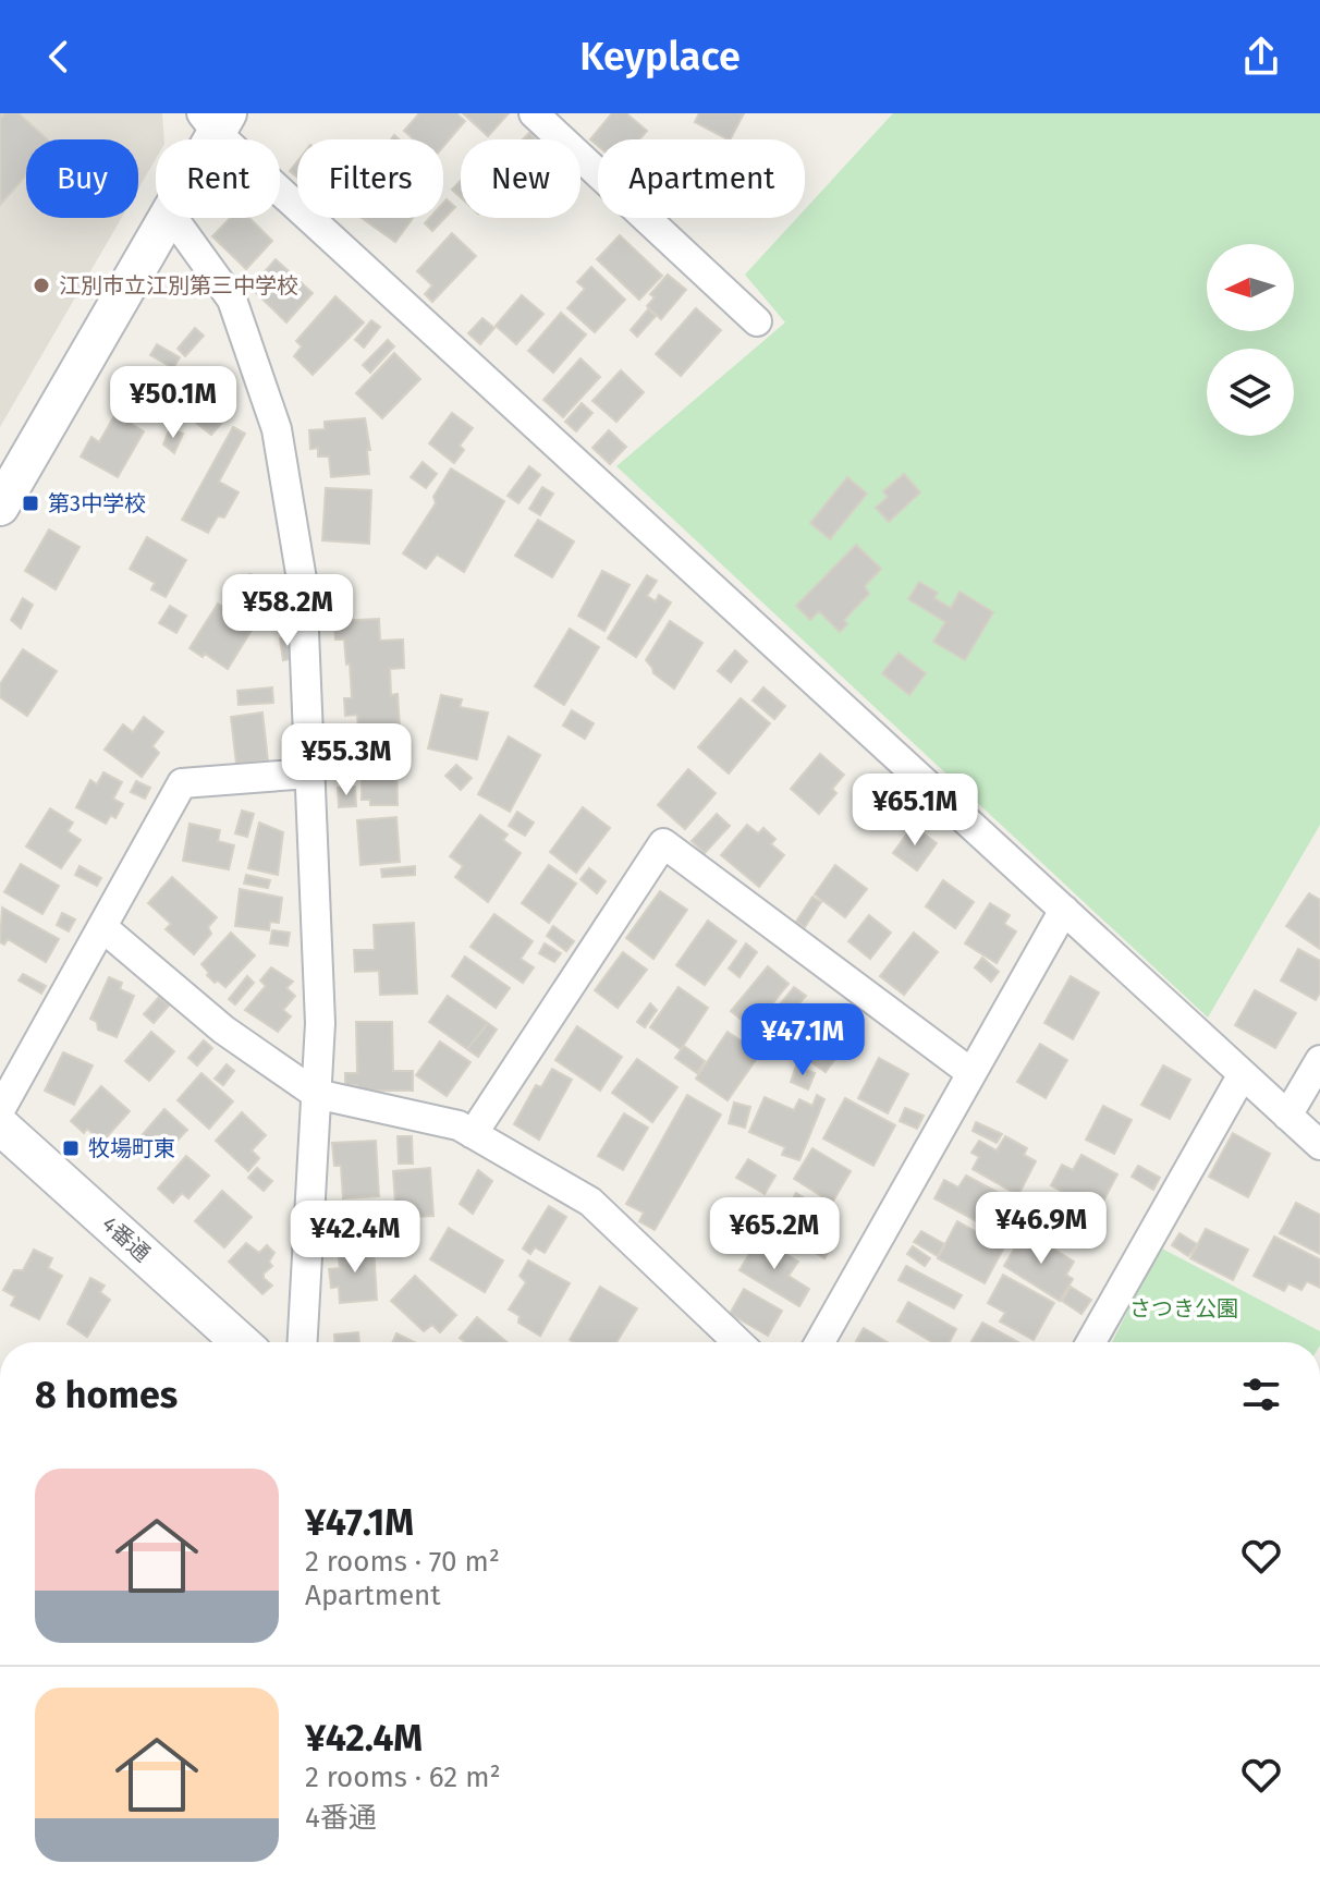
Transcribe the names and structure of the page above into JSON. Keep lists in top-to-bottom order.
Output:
{
  "streets": {
    "street": ["4番通"]
  },
  "parks": ["さつき公園"],
  "places": {
    "other": ["江別市立江別第三中学校"],
    "transit": ["第3中学校", "牧場町東"]
  },
  "north": "left",
  "page": {
    "header": "Keyplace",
    "chip": [
      "Buy",
      "Rent",
      "Filters",
      "New",
      "Apartment"
    ],
    "price": [
      "¥50.1M",
      "¥58.2M",
      "¥55.3M",
      "¥65.1M",
      "¥47.1M",
      "¥46.9M",
      "¥65.2M",
      "¥42.4M"
    ],
    "heading": "8 homes",
    "list": [
      {
        "name": "¥47.1M",
        "note": "2 rooms · 70 m² · Apartment"
      },
      {
        "name": "¥42.4M",
        "note": "2 rooms · 62 m² · 4番通"
      }
    ]
  }
}
